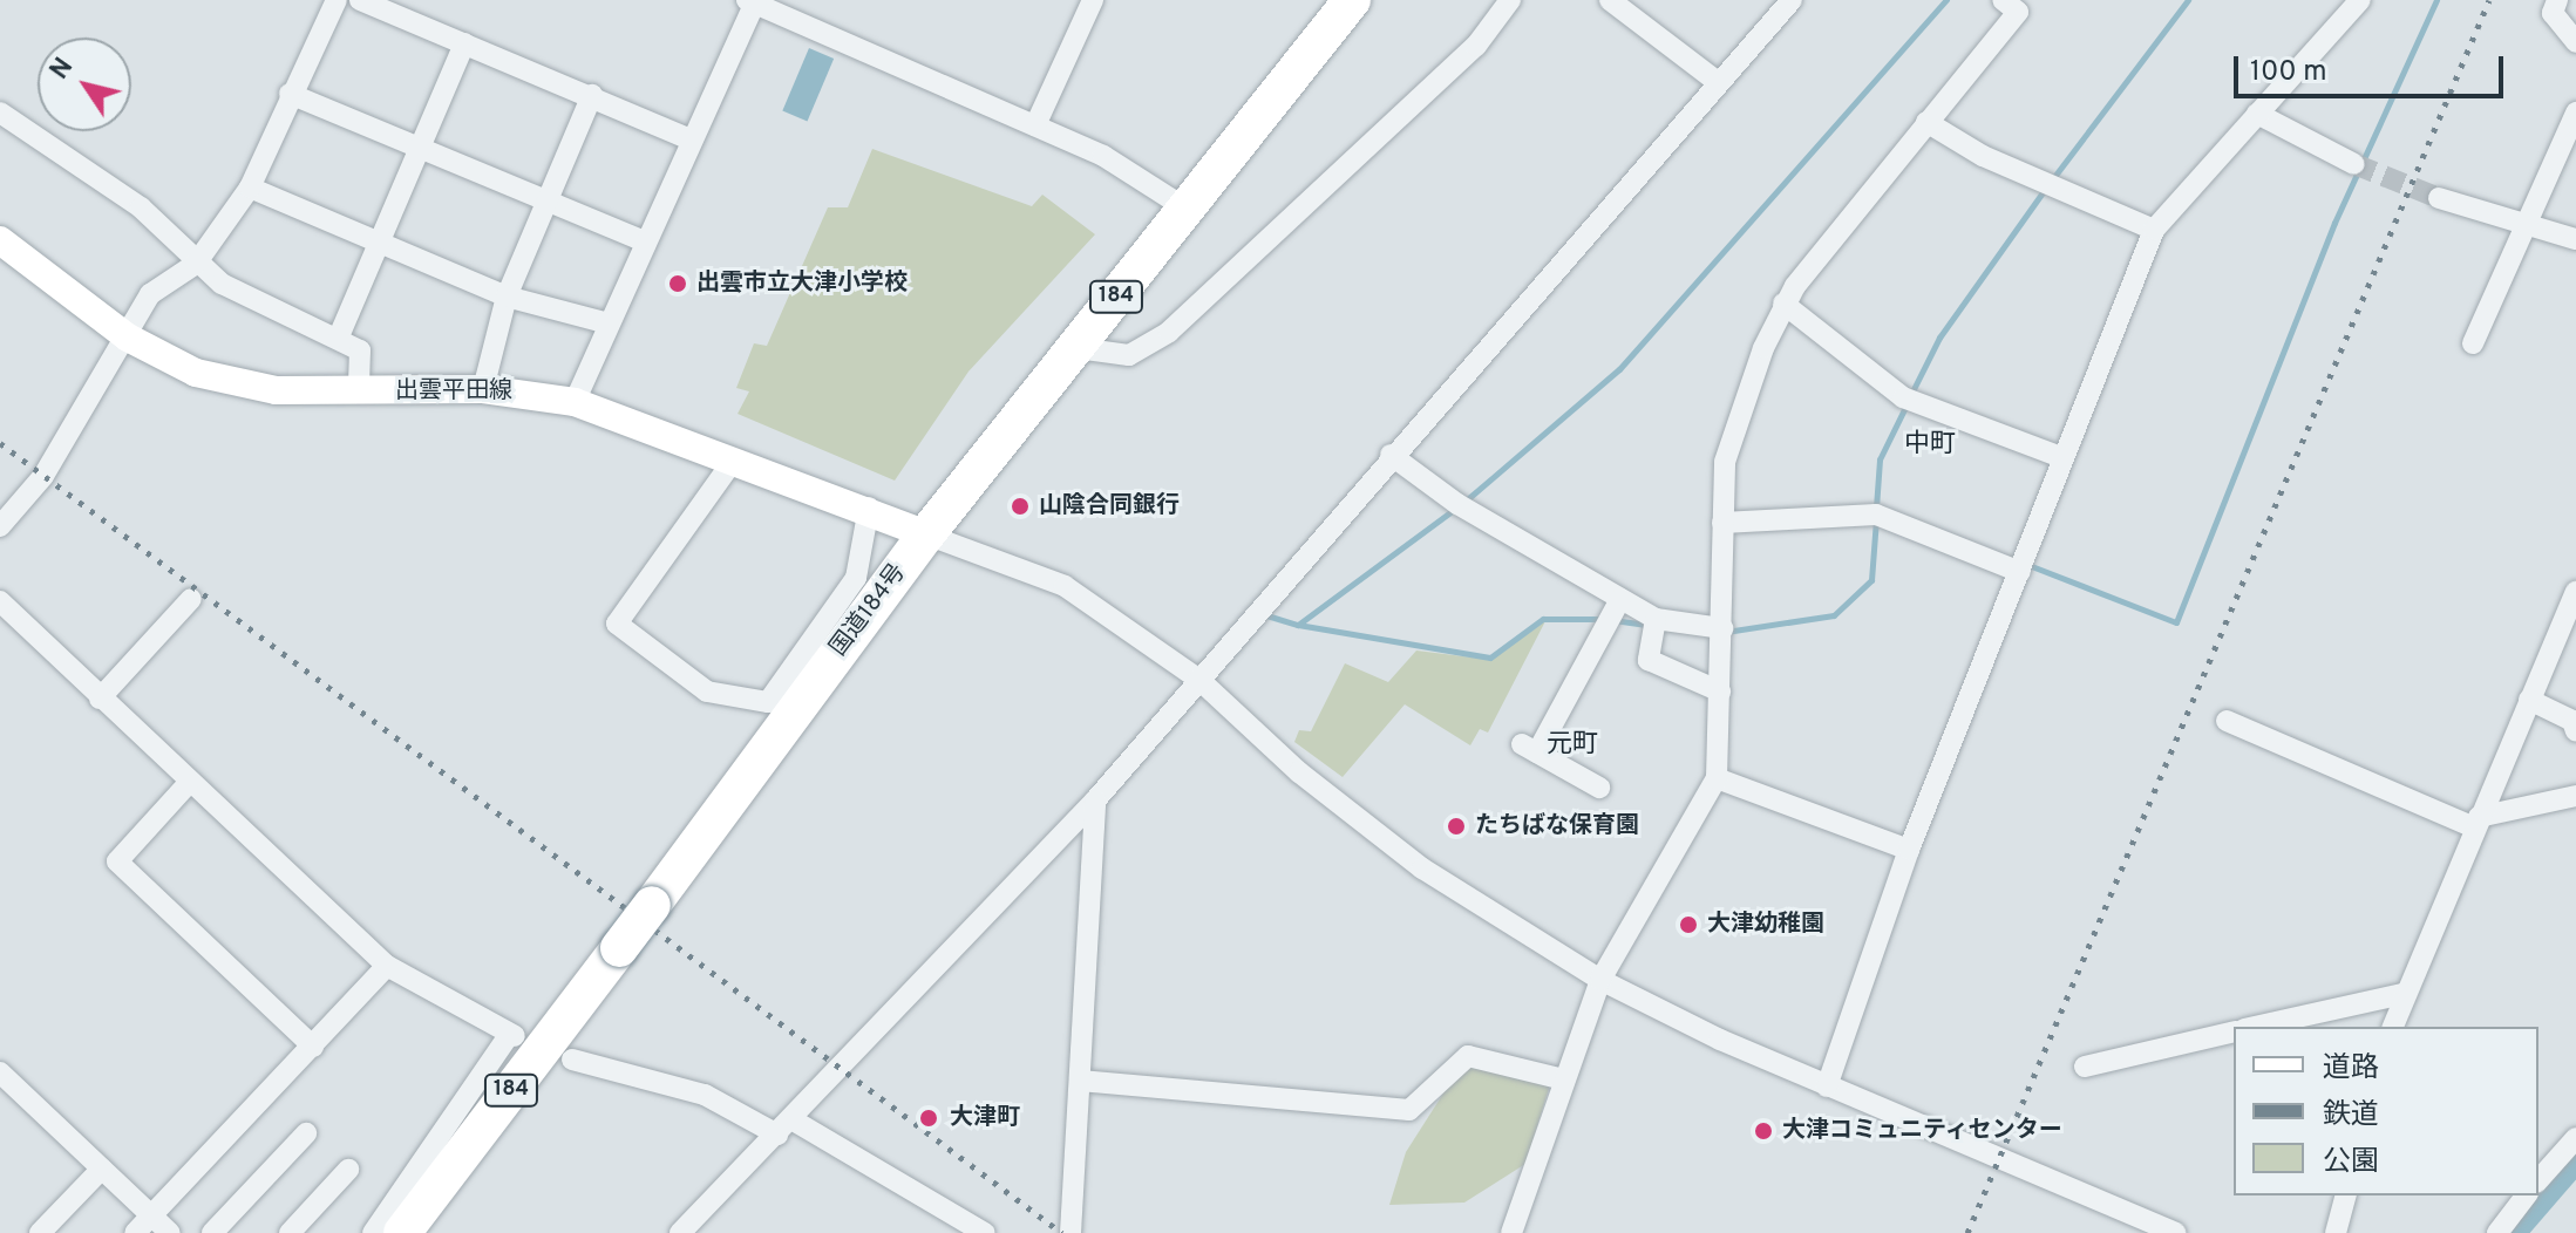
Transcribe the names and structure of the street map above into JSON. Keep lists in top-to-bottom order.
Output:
{
  "streets": {
    "highway": ["184", "国道184号"],
    "main road": ["出雲平田線"]
  },
  "crossings": [
    ["出雲平田線", "国道184号"]
  ],
  "districts": ["中町", "元町"],
  "places": [
    "出雲市立大津小学校",
    "山陰合同銀行",
    "たちばな保育園",
    "大津幼稚園",
    "大津町",
    "大津コミュニティセンター"
  ],
  "legend": ["道路", "鉄道", "公園"],
  "scale_bar": "100 m",
  "north": "top left"
}
